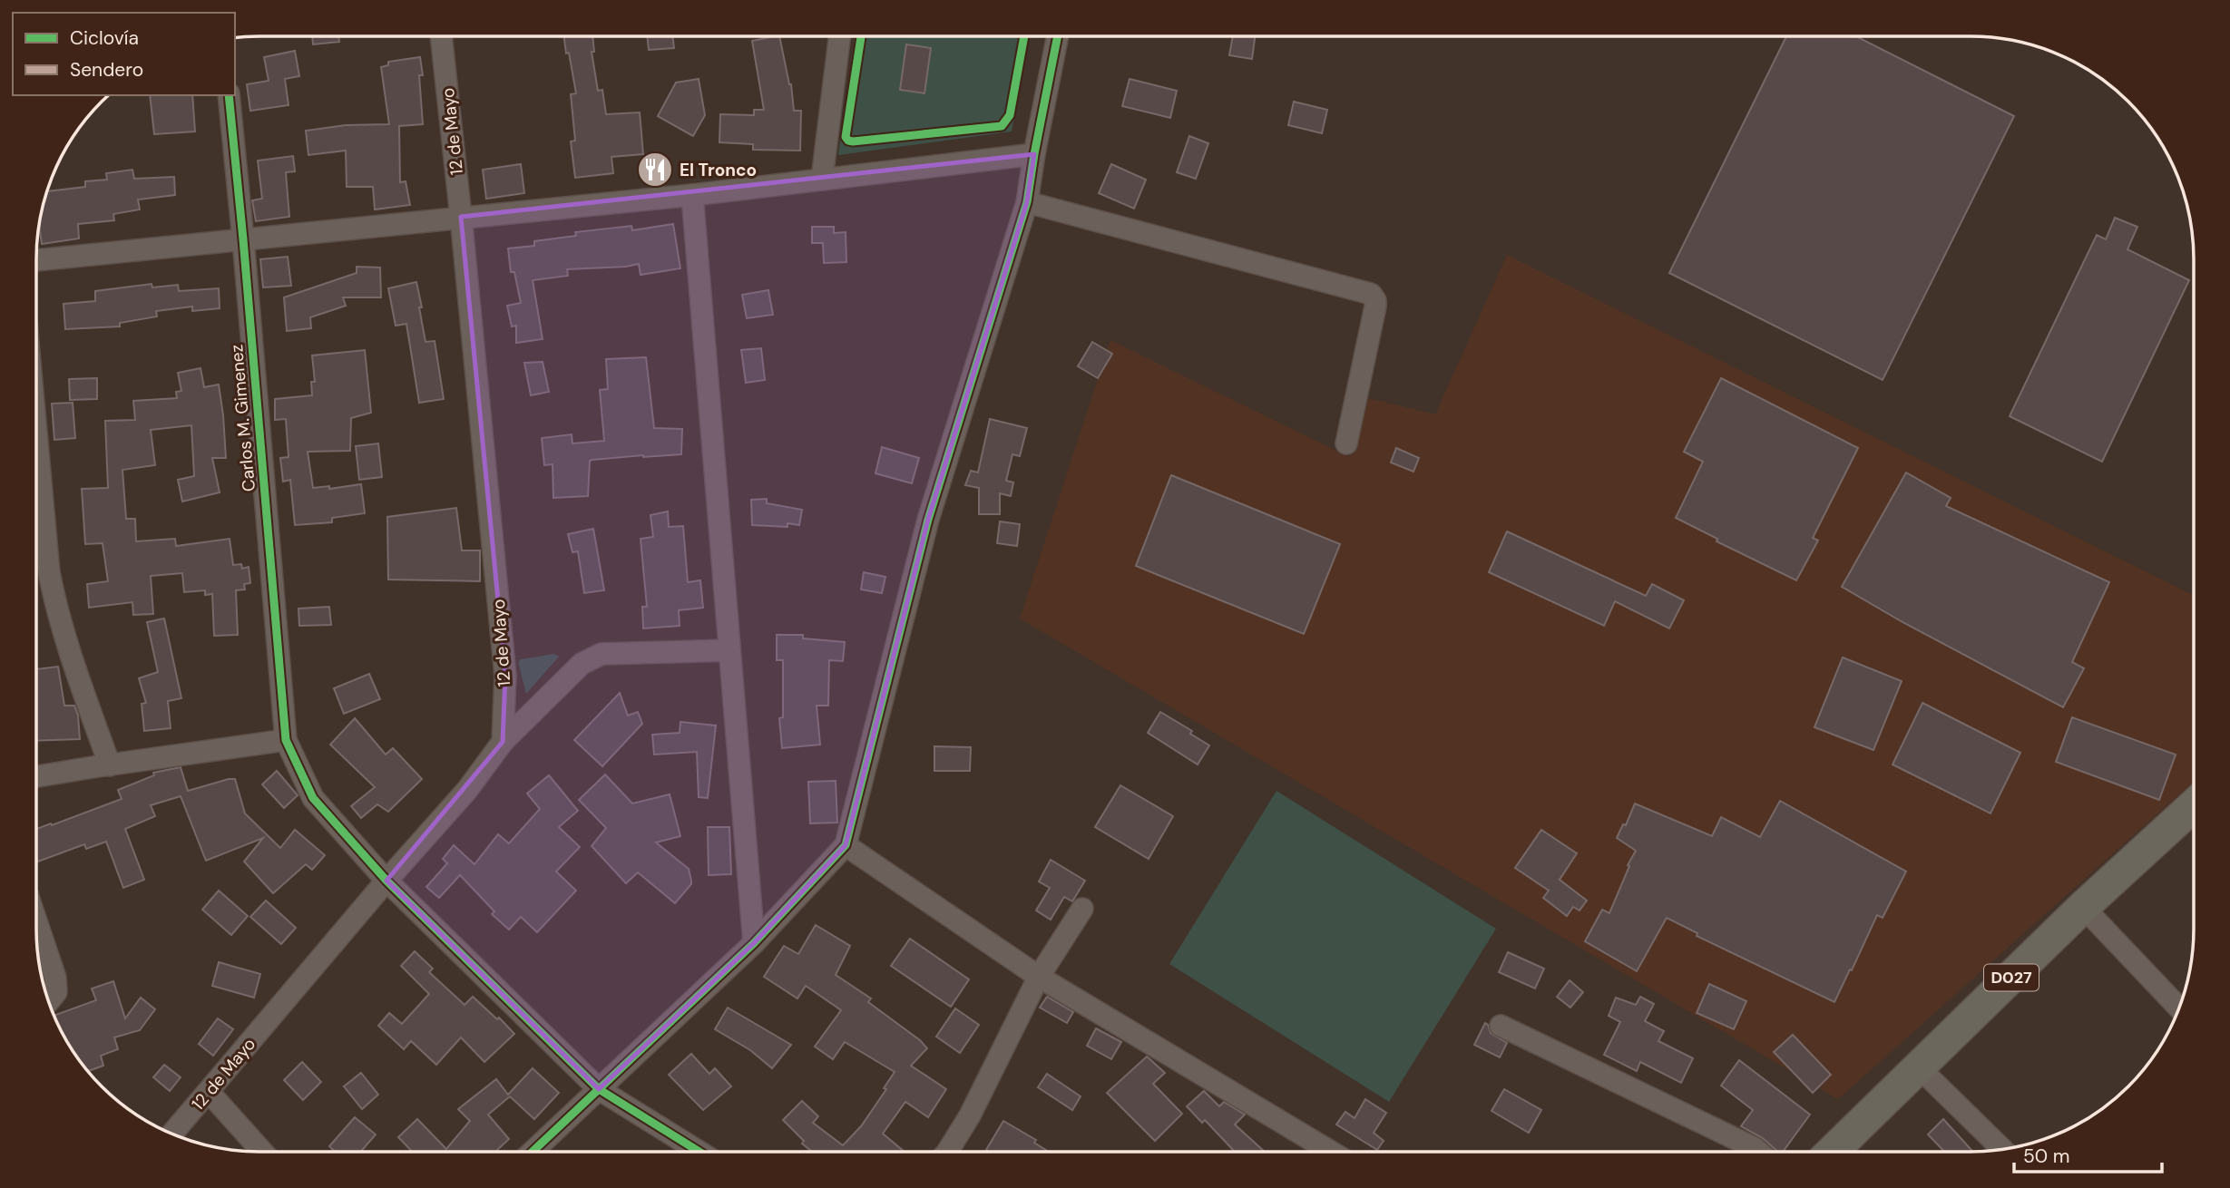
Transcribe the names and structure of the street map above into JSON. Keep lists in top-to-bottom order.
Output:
{
  "streets": {
    "main road": ["D027"],
    "street": ["12 de Mayo", "Carlos M. Gimenez"]
  },
  "places": {
    "restaurant": ["El Tronco"]
  },
  "legend": ["Ciclovía", "Sendero"],
  "scale_bar": "50 m"
}
